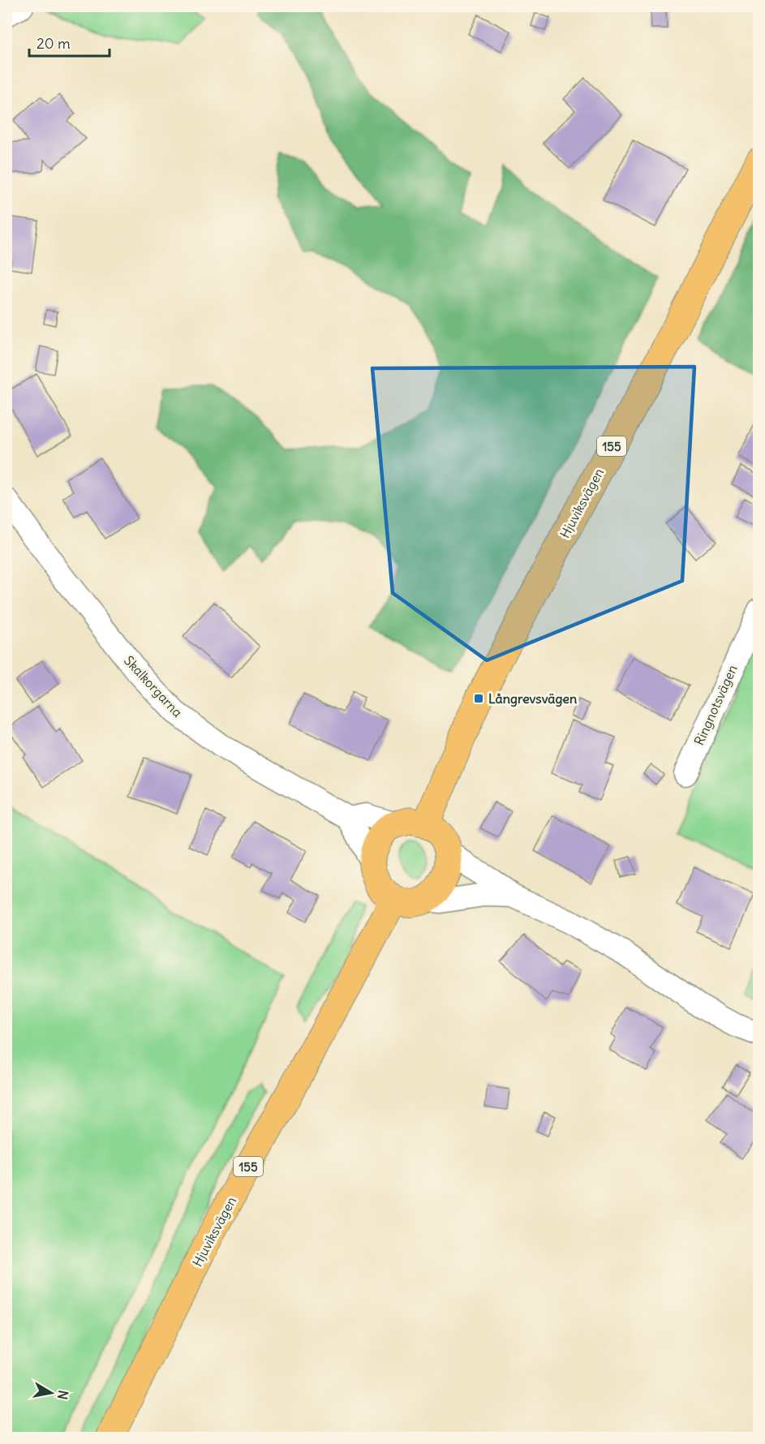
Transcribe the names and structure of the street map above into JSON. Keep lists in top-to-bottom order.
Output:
{
  "streets": {
    "main road": ["155", "Hjuviksvägen"],
    "street": ["Skalkorgarna", "Ringnotsvägen"]
  },
  "places": {
    "transit": ["Långrevsvägen"]
  },
  "scale_bar": "20 m",
  "north": "right"
}
